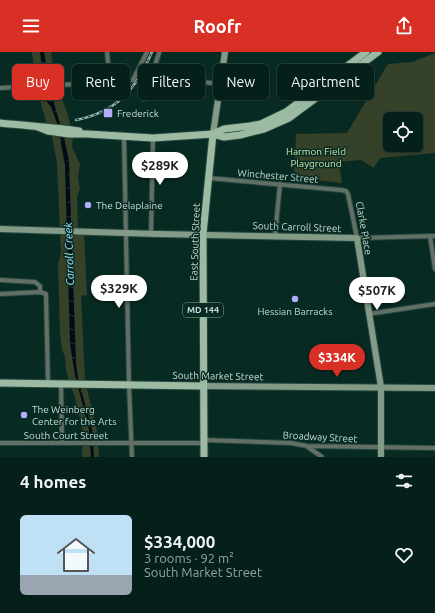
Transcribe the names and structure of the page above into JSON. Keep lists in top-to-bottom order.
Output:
{
  "streets": {
    "main road": ["East South Street", "MD 144", "South Market Street"],
    "street": [
      "Winchester Street",
      "South Carroll Street",
      "Clarke Place",
      "South Court Street",
      "Broadway Street"
    ]
  },
  "crossings": [
    ["Winchester Street", "Clarke Place"],
    ["Winchester Street", "East South Street"],
    ["South Carroll Street", "Clarke Place"],
    ["South Carroll Street", "East South Street"],
    ["Clarke Place", "South Market Street"],
    ["Clarke Place", "Broadway Street"],
    ["East South Street", "MD 144"],
    ["East South Street", "South Market Street"],
    ["MD 144", "South Market Street"],
    ["MD 144", "Broadway Street"],
    ["South Court Street", "Broadway Street"]
  ],
  "water": ["Carroll Creek"],
  "parks": ["Harmon Field Playground"],
  "places": {
    "transit": ["Frederick"],
    "other": ["The Delaplaine", "Hessian Barracks", "The Weinberg Center for the Arts"]
  },
  "page": {
    "header": "Roofr",
    "chip": [
      "Buy",
      "Rent",
      "Filters",
      "New",
      "Apartment"
    ],
    "price": [
      "$289K",
      "$329K",
      "$507K",
      "$334K"
    ],
    "heading": "4 homes",
    "list": [
      {
        "name": "$334,000",
        "note": "3 rooms · 92 m² · South Market Street"
      }
    ]
  }
}
